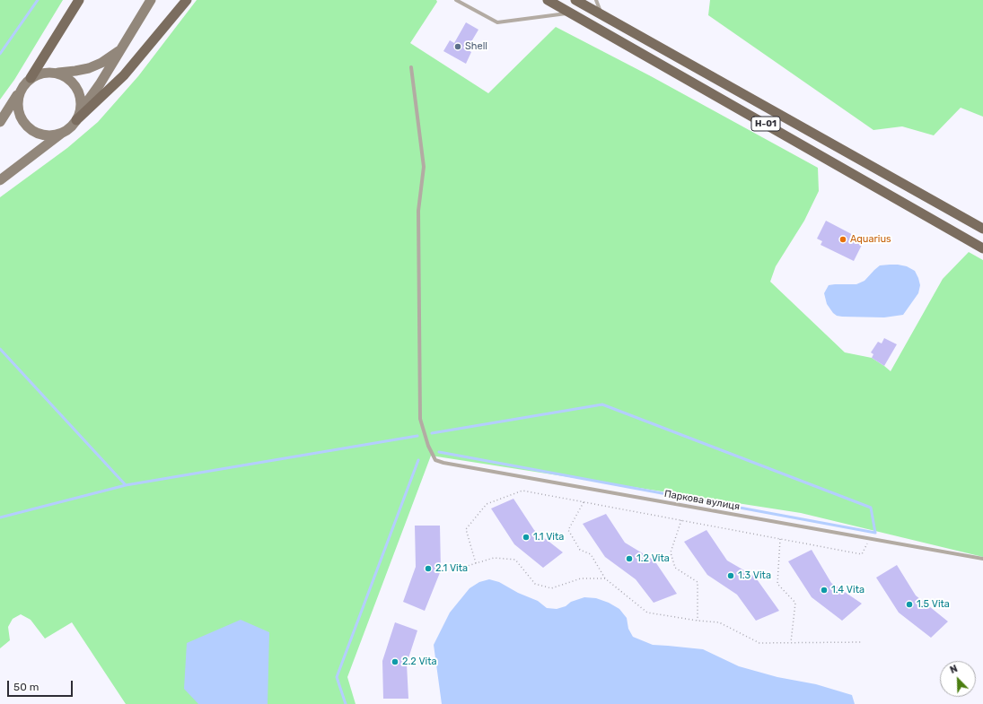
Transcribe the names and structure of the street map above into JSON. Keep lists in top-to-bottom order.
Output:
{
  "streets": {
    "main road": ["Н-01"],
    "lane": ["Паркова вулиця"]
  },
  "places": [
    "Shell",
    "Aquarius",
    "1.1 Vita",
    "1.2 Vita",
    "2.1 Vita",
    "1.3 Vita",
    "1.4 Vita",
    "1.5 Vita",
    "2.2 Vita"
  ],
  "scale_bar": "50 m",
  "north": "top left"
}
